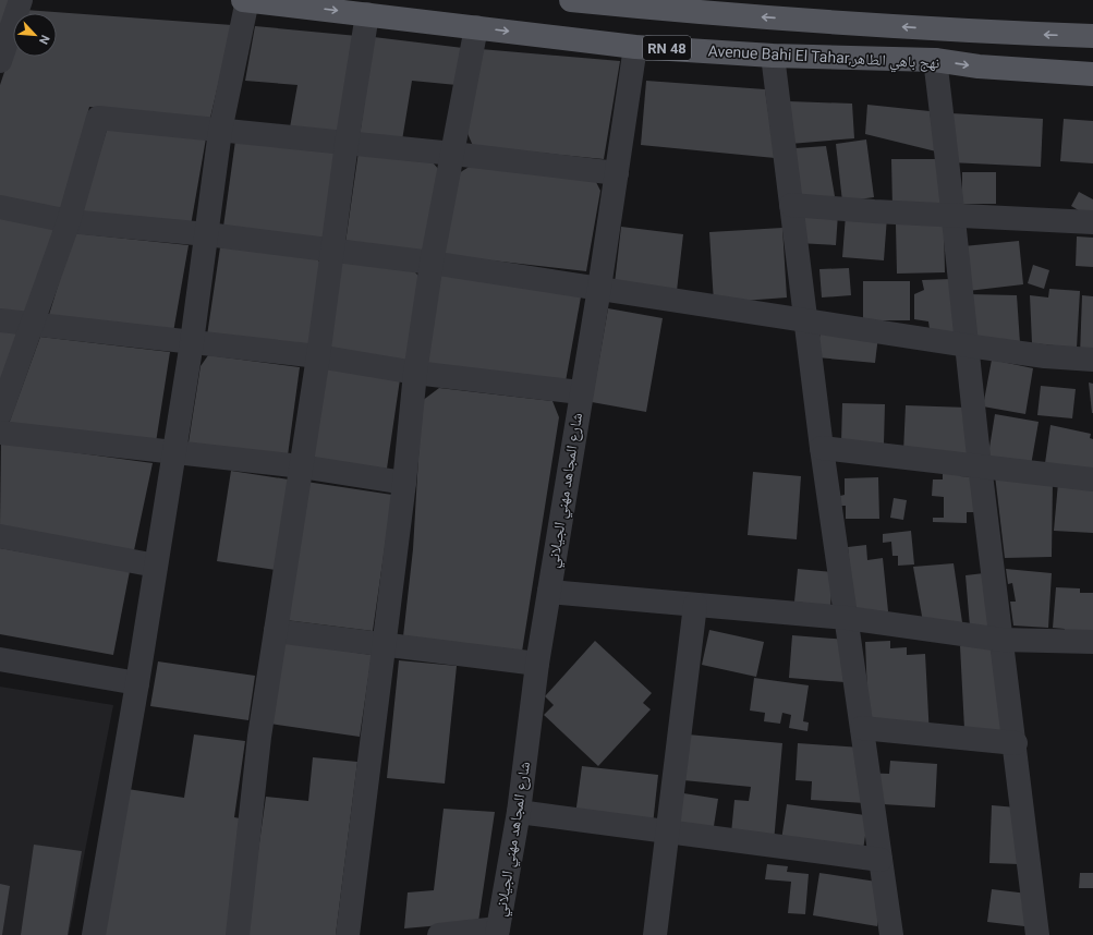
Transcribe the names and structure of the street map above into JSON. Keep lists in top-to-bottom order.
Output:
{
  "streets": {
    "main road": ["RN 48", "Avenue Bahi El Tahar,نهج باهي الطاهر"],
    "street": ["شارع المجاهد مهني الجيلاني"]
  },
  "crossings": [
    ["Avenue Bahi El Tahar,نهج باهي الطاهر", "شارع المجاهد مهني الجيلاني"]
  ],
  "north": "bottom right"
}
